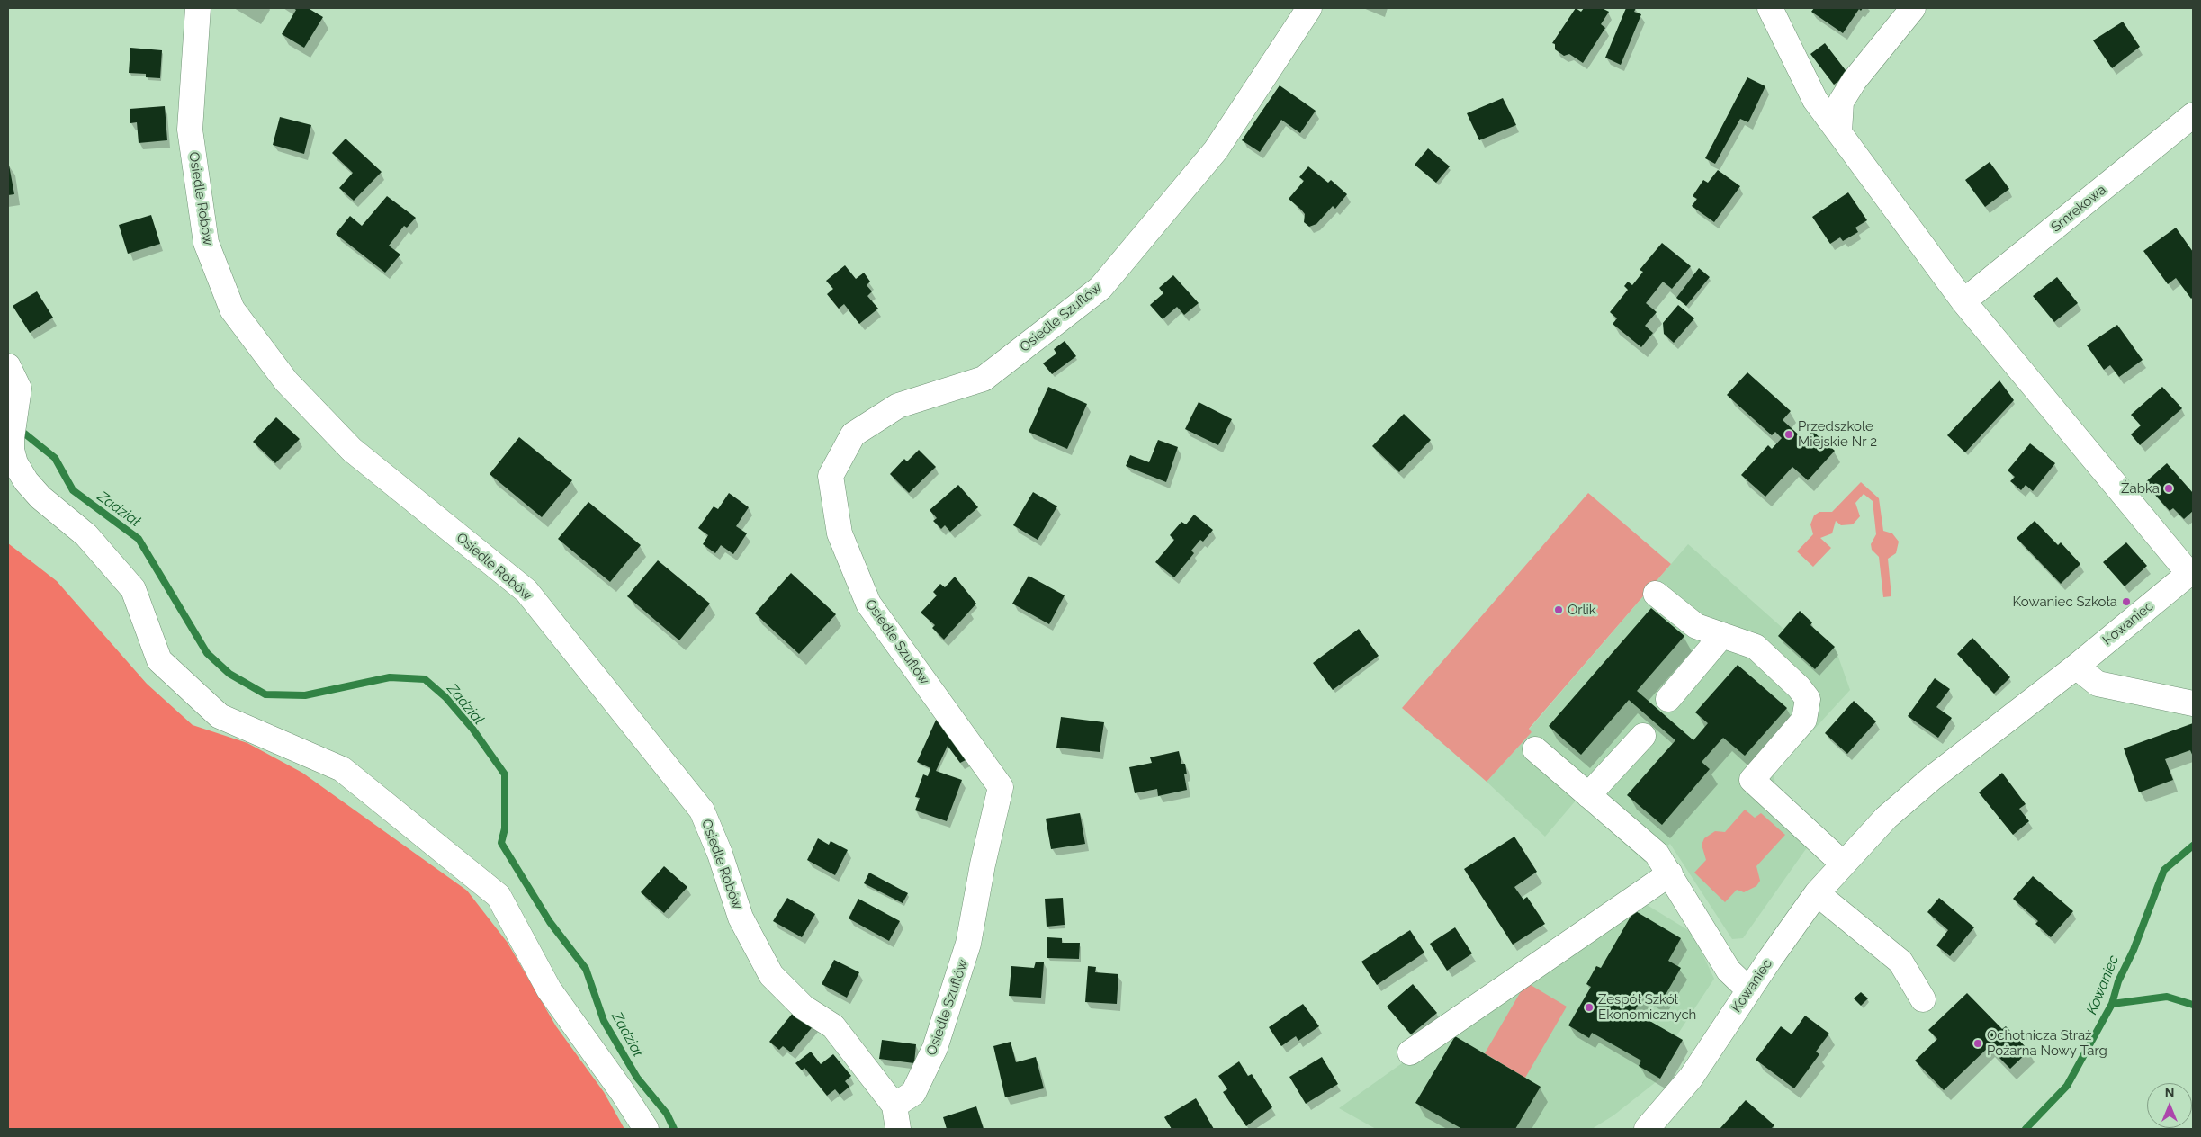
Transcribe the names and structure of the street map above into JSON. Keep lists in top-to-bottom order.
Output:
{
  "streets": {
    "street": [
      "Osiedle Robów",
      "Smrekowa",
      "Osiedle Szuflów",
      "Kowaniec"
    ]
  },
  "crossings": [
    ["Osiedle Robów", "Osiedle Szuflów"]
  ],
  "water": ["Zadział", "Kowaniec"],
  "places": [
    "Przedszkole Miejskie Nr 2",
    "Żabka",
    "Kowaniec Szkoła",
    "Orlik",
    "Zespół Szkół Ekonomicznych",
    "Ochotnicza Straż Pożarna Nowy Targ"
  ],
  "north": "top"
}
